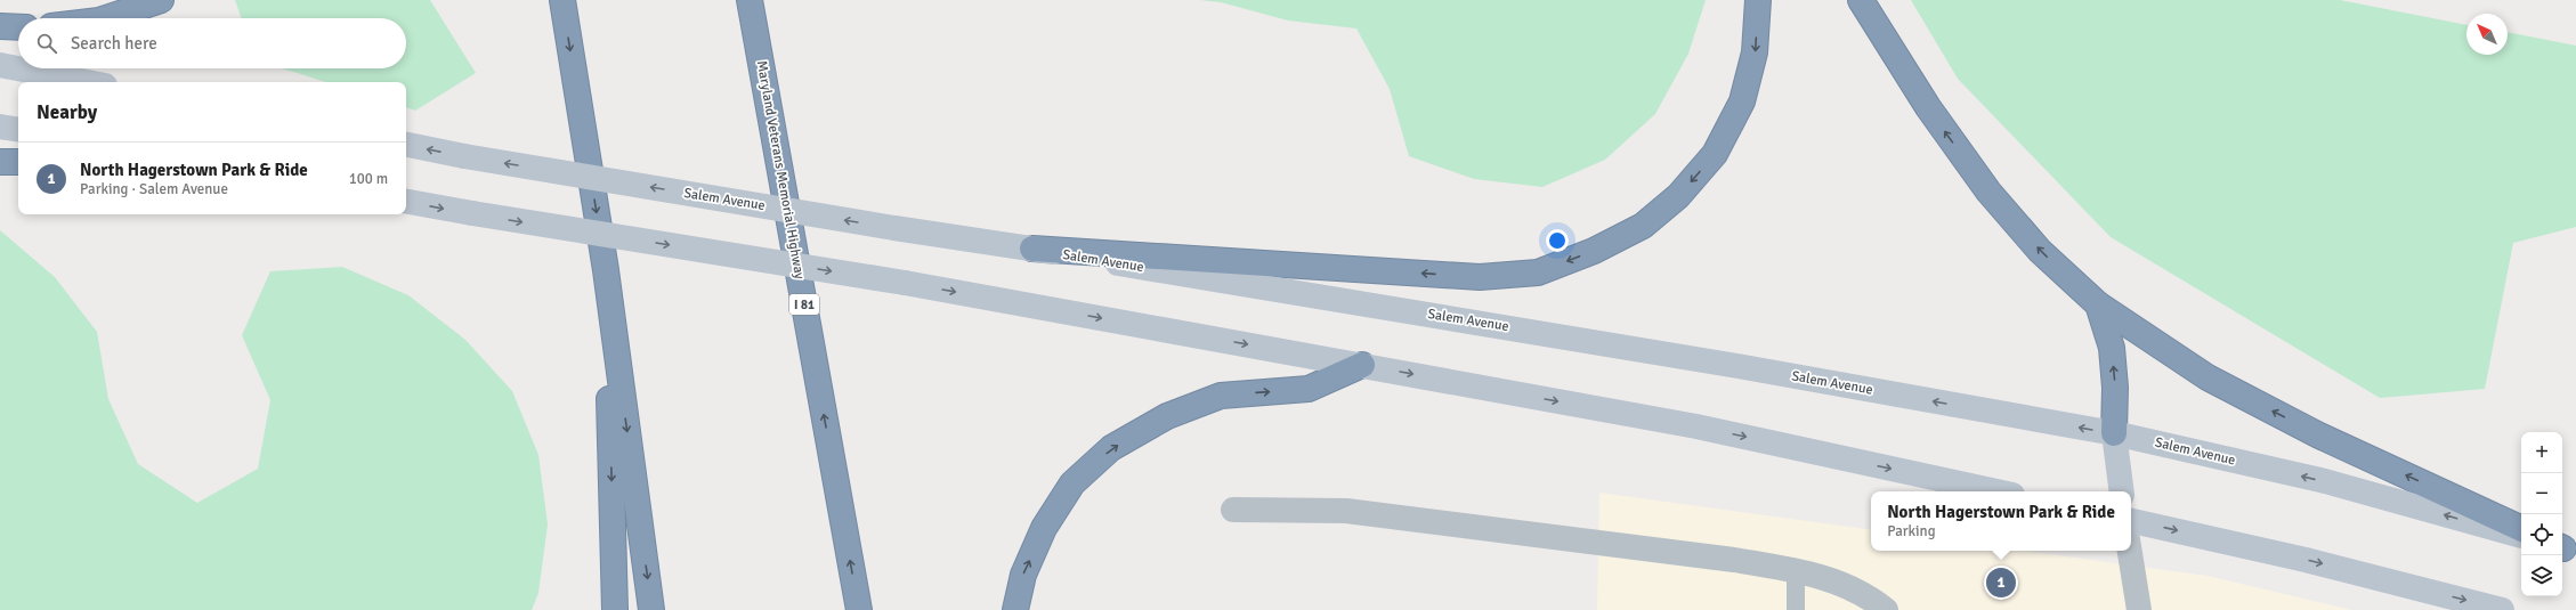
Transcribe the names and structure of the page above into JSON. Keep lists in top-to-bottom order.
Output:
{
  "streets": {
    "highway": ["Maryland Veterans Memorial Highway", "I 81"],
    "main road": ["Salem Avenue"]
  },
  "north": "top left",
  "page": {
    "search": "Search here",
    "heading": "Nearby",
    "list": [
      {
        "mark": "1",
        "name": "North Hagerstown Park & Ride",
        "note": "Parking · Salem Avenue",
        "value": "100 m"
      }
    ],
    "map_buttons": ["+", "−"],
    "popup": ["North Hagerstown Park & Ride", "Parking"],
    "pins": "1"
  }
}
